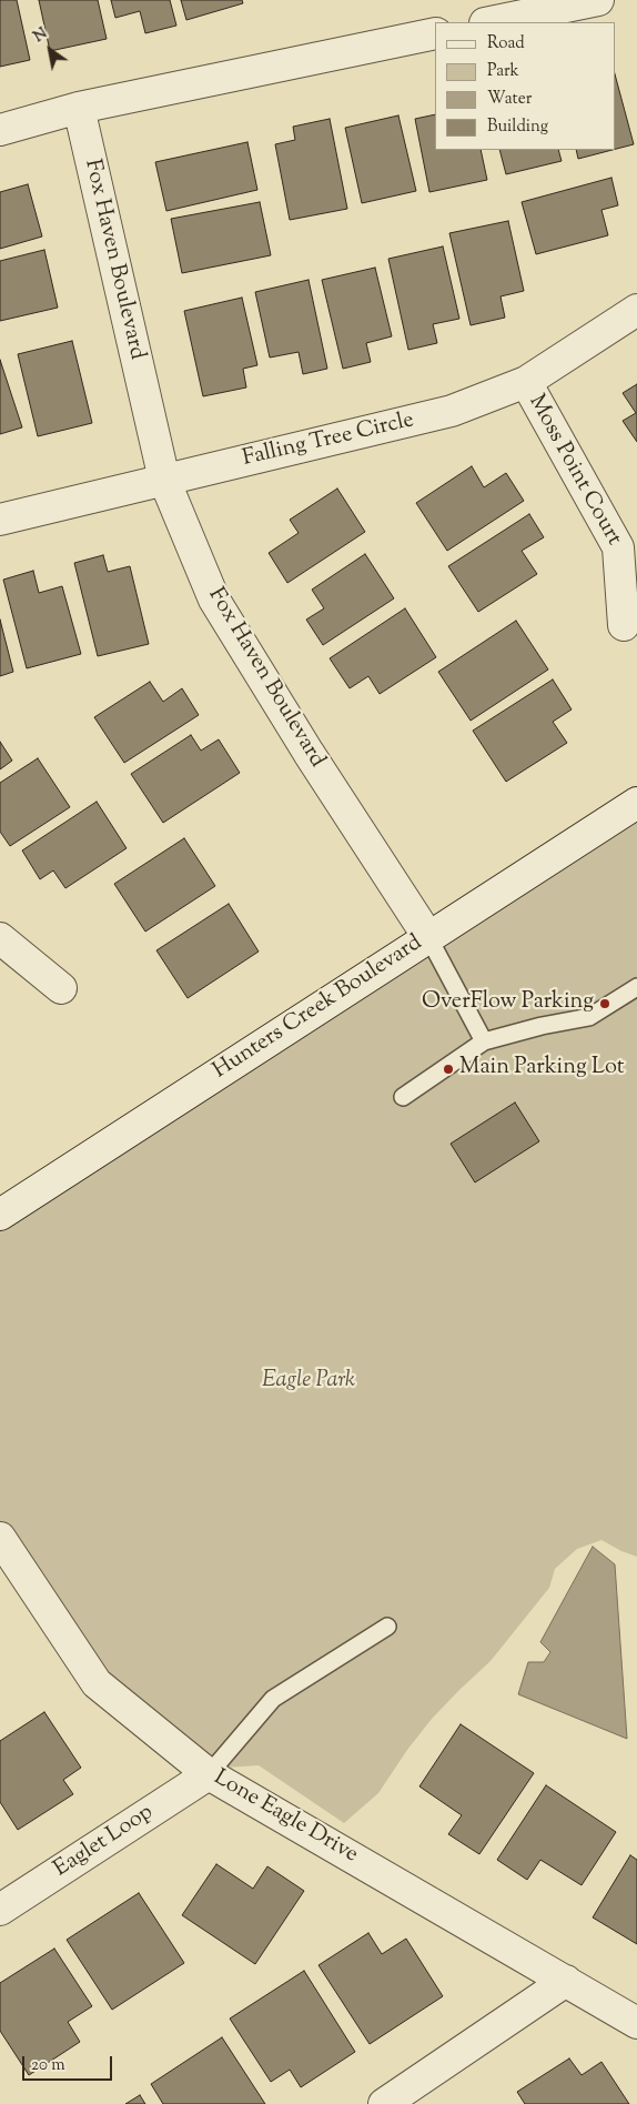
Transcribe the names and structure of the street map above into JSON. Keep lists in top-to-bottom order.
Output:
{
  "streets": {
    "street": [
      "Fox Haven Boulevard",
      "Falling Tree Circle",
      "Moss Point Court",
      "Hunters Creek Boulevard",
      "Lone Eagle Drive",
      "Eaglet Loop"
    ]
  },
  "crossings": [
    ["Fox Haven Boulevard", "Falling Tree Circle"],
    ["Fox Haven Boulevard", "Hunters Creek Boulevard"],
    ["Falling Tree Circle", "Moss Point Court"],
    ["Lone Eagle Drive", "Eaglet Loop"]
  ],
  "parks": ["Eagle Park"],
  "places": ["OverFlow Parking", "Main Parking Lot"],
  "legend": [
    "Road",
    "Park",
    "Water",
    "Building"
  ],
  "scale_bar": "20 m",
  "north": "top left"
}
